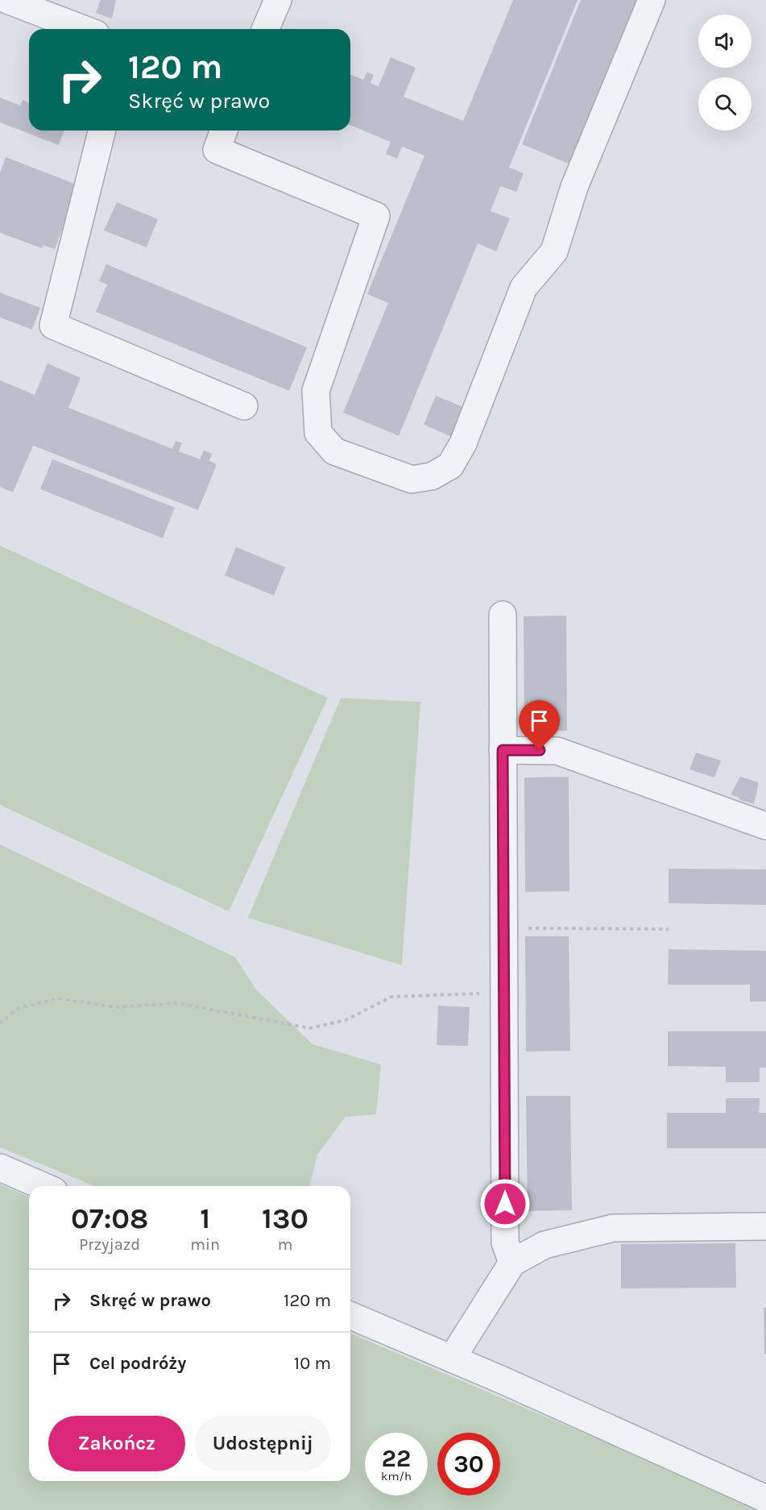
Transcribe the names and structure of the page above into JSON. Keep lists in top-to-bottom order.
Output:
{
  "page": {
    "turn": ["120 m", "Skręć w prawo"],
    "eta": [
      "07:08",
      "Przyjazd",
      "1",
      "min",
      "130",
      "m"
    ],
    "list": [
      {
        "name": "Skręć w prawo",
        "value": "120 m"
      },
      {
        "name": "Cel podróży",
        "value": "10 m"
      }
    ],
    "buttons": ["Zakończ", "Udostępnij"],
    "speed": "22 km/h",
    "limit": "30"
  }
}
